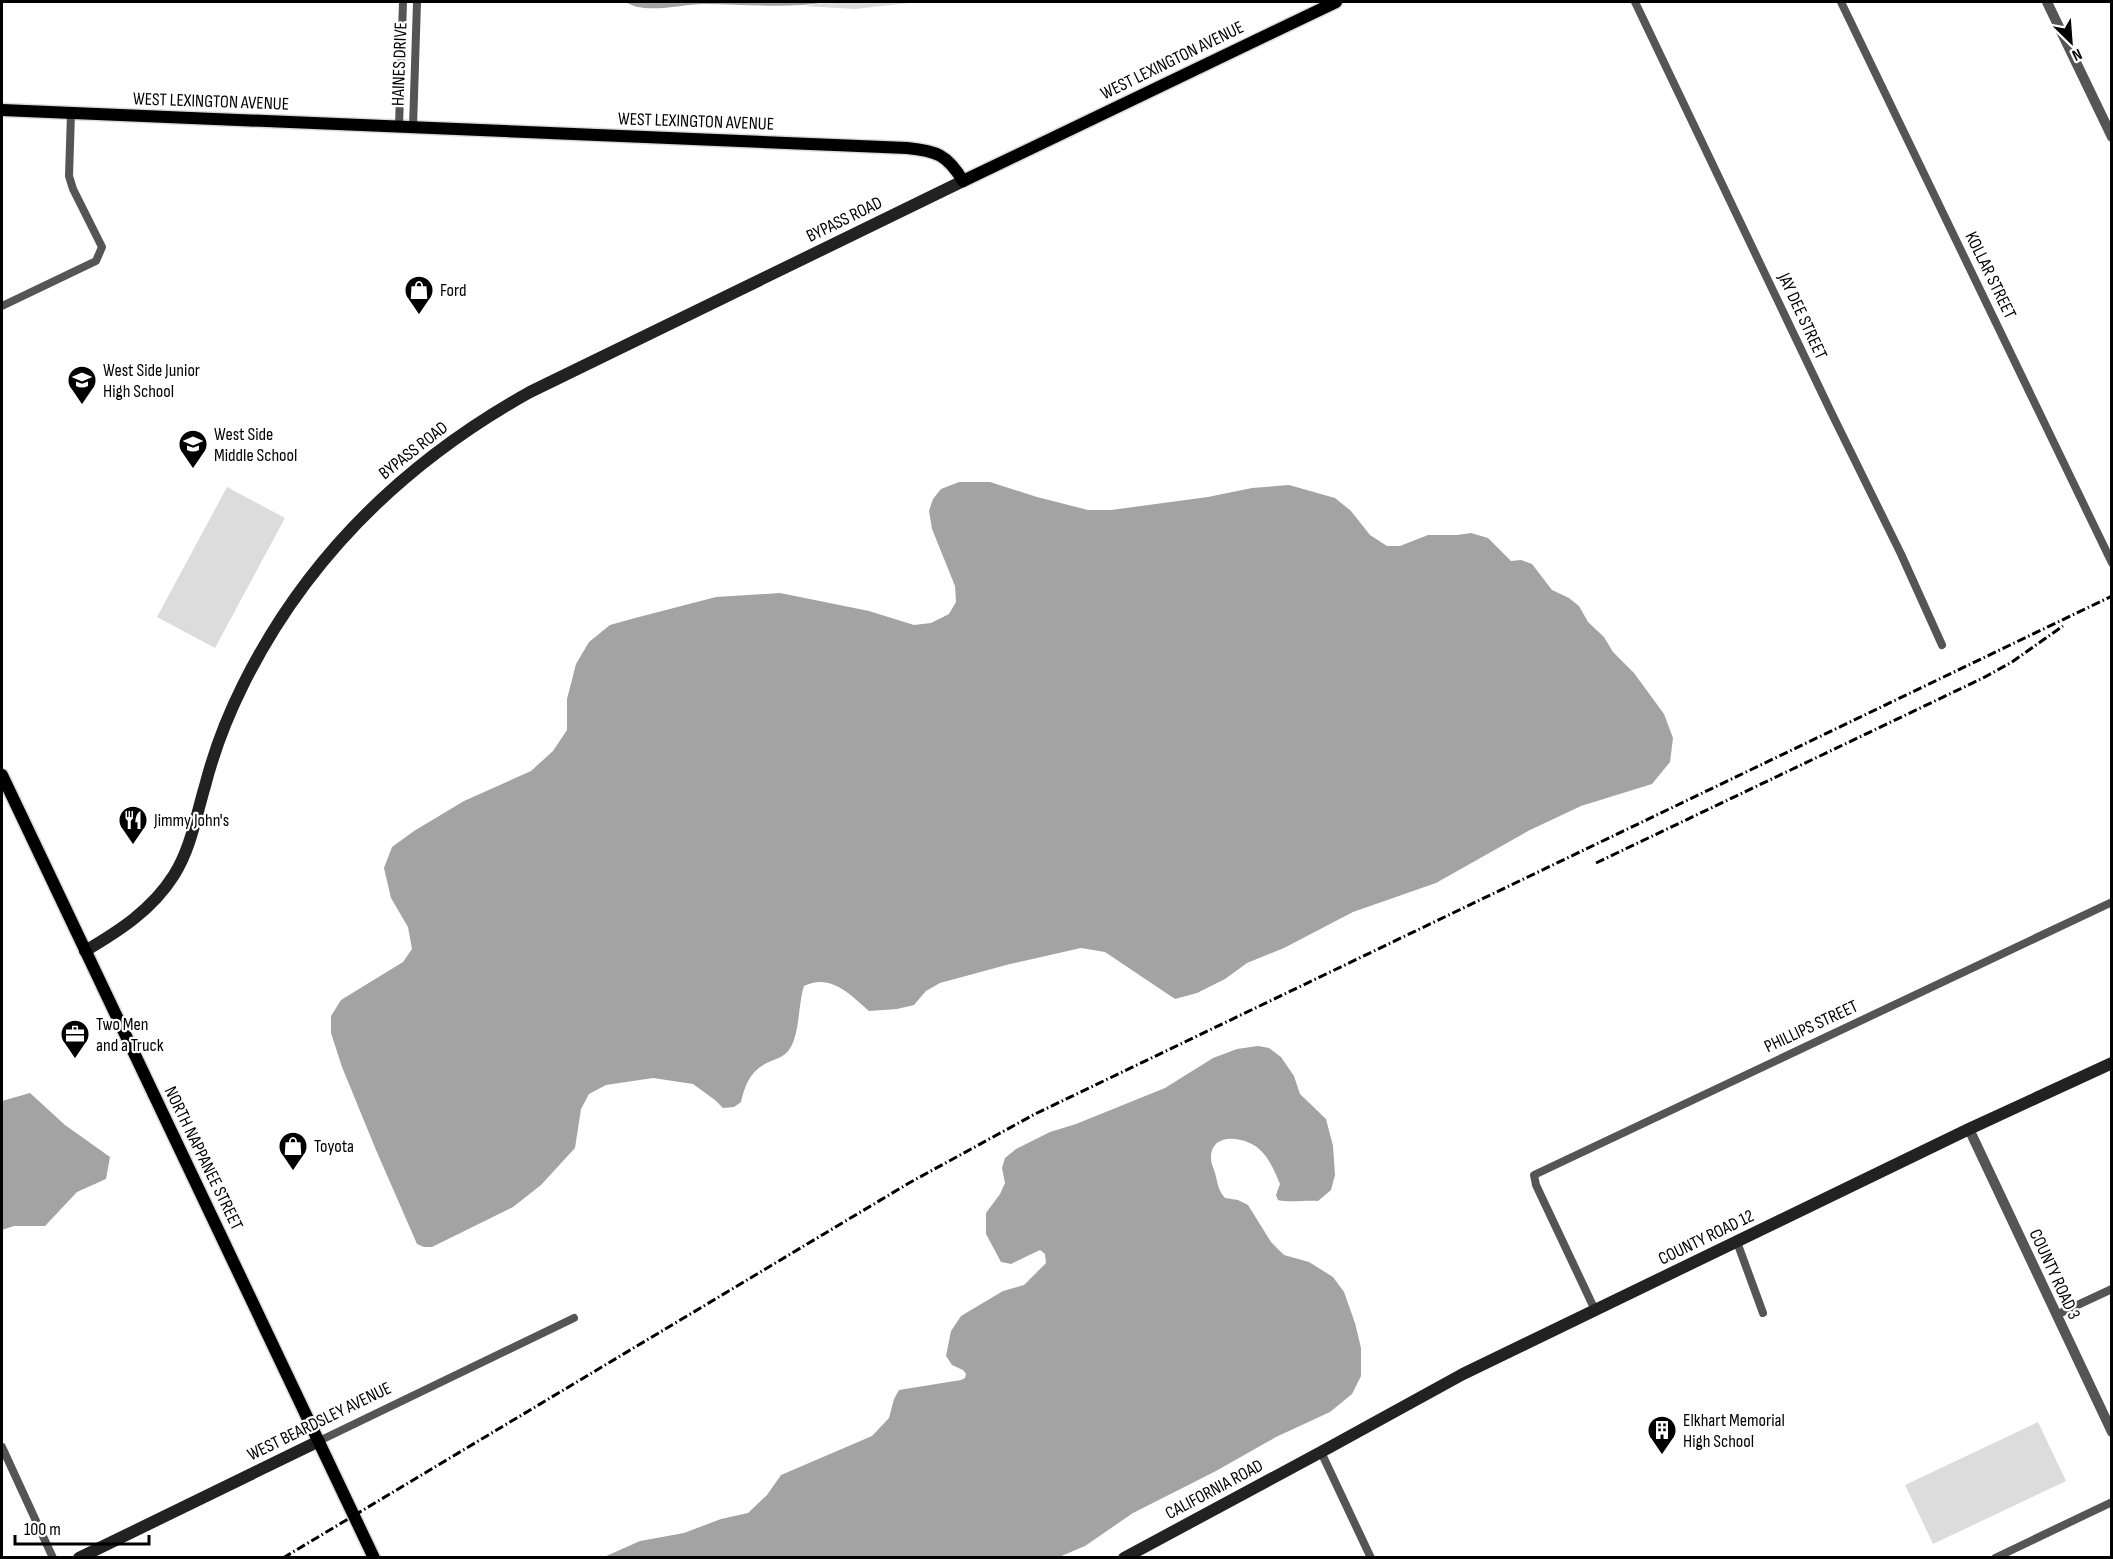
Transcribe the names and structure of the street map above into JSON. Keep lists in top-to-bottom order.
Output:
{
  "streets": {
    "main road": [
      "WEST LEXINGTON AVENUE",
      "BYPASS ROAD",
      "NORTH NAPPANEE STREET",
      "COUNTY ROAD 12",
      "WEST BEARDSLEY AVENUE",
      "CALIFORNIA ROAD"
    ],
    "street": [
      "HAINES DRIVE",
      "KOLLAR STREET",
      "JAY DEE STREET",
      "PHILLIPS STREET",
      "COUNTY ROAD 3"
    ]
  },
  "crossings": [
    ["WEST LEXINGTON AVENUE", "HAINES DRIVE"],
    ["WEST LEXINGTON AVENUE", "BYPASS ROAD"],
    ["BYPASS ROAD", "NORTH NAPPANEE STREET"],
    ["PHILLIPS STREET", "COUNTY ROAD 12"],
    ["NORTH NAPPANEE STREET", "WEST BEARDSLEY AVENUE"],
    ["COUNTY ROAD 12", "COUNTY ROAD 3"],
    ["COUNTY ROAD 12", "CALIFORNIA ROAD"]
  ],
  "places": {
    "shop": ["Ford", "Toyota"],
    "school or university": ["West Side Junior High School", "West Side Middle School"],
    "restaurant": ["Jimmy John's"],
    "office": ["Two Men and a Truck"],
    "building": ["Elkhart Memorial High School"]
  },
  "scale_bar": "100 m",
  "north": "bottom right"
}
